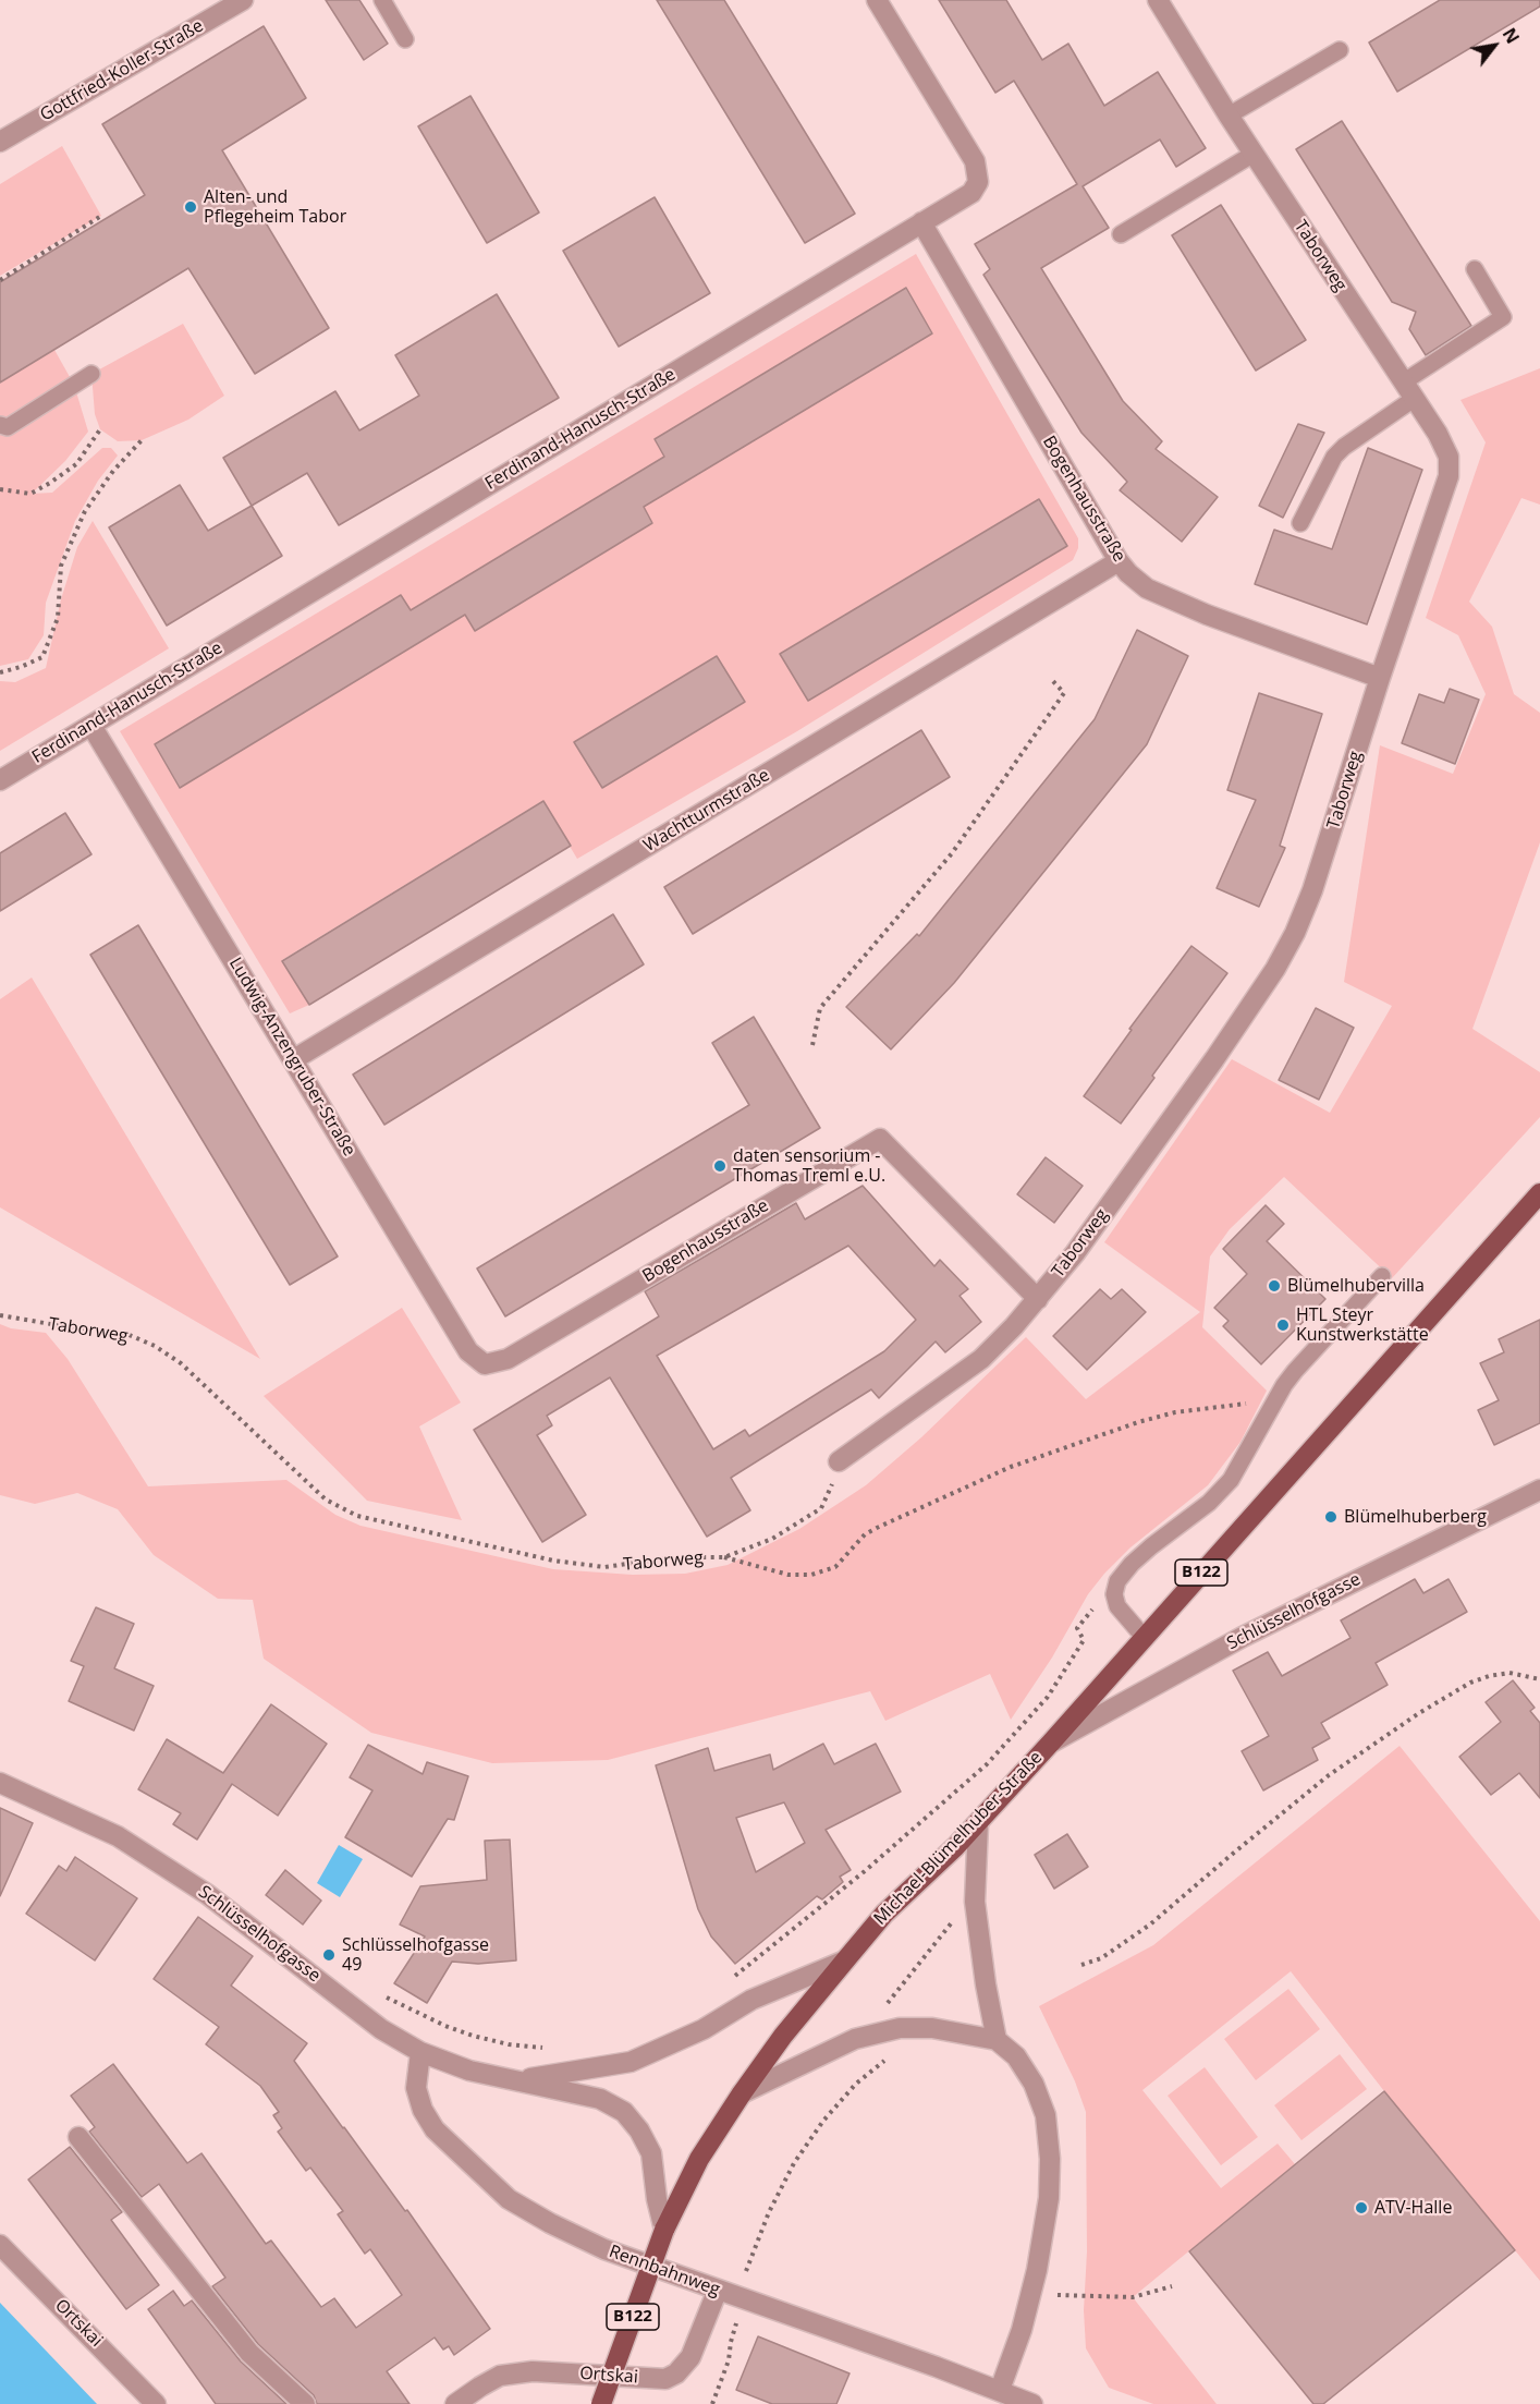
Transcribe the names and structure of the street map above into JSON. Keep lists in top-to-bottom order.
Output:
{
  "streets": {
    "main road": ["B122", "Michael-Blümelhuber-Straße"],
    "street": [
      "Gottfried-Koller-Straße",
      "Taborweg",
      "Ferdinand-Hanusch-Straße",
      "Bogenhausstraße",
      "Wachtturmstraße",
      "Ludwig-Anzengruber-Straße",
      "Schlüsselhofgasse",
      "Rennbahnweg",
      "Ortskai"
    ]
  },
  "crossings": [
    ["Taborweg", "Bogenhausstraße"],
    ["Ferdinand-Hanusch-Straße", "Bogenhausstraße"],
    ["Ferdinand-Hanusch-Straße", "Ludwig-Anzengruber-Straße"],
    ["Bogenhausstraße", "Wachtturmstraße"],
    ["Bogenhausstraße", "Ludwig-Anzengruber-Straße"],
    ["Wachtturmstraße", "Ludwig-Anzengruber-Straße"],
    ["Schlüsselhofgasse", "Michael-Blümelhuber-Straße"],
    ["Schlüsselhofgasse", "Rennbahnweg"],
    ["Rennbahnweg", "Ortskai"]
  ],
  "places": [
    "Alten- und Pflegeheim Tabor",
    "daten sensorium - Thomas Treml e.U.",
    "Blümelhubervilla",
    "HTL Steyr Kunstwerkstätte",
    "Blümelhuberberg",
    "Schlüsselhofgasse 49",
    "ATV-Halle"
  ],
  "north": "top right"
}
